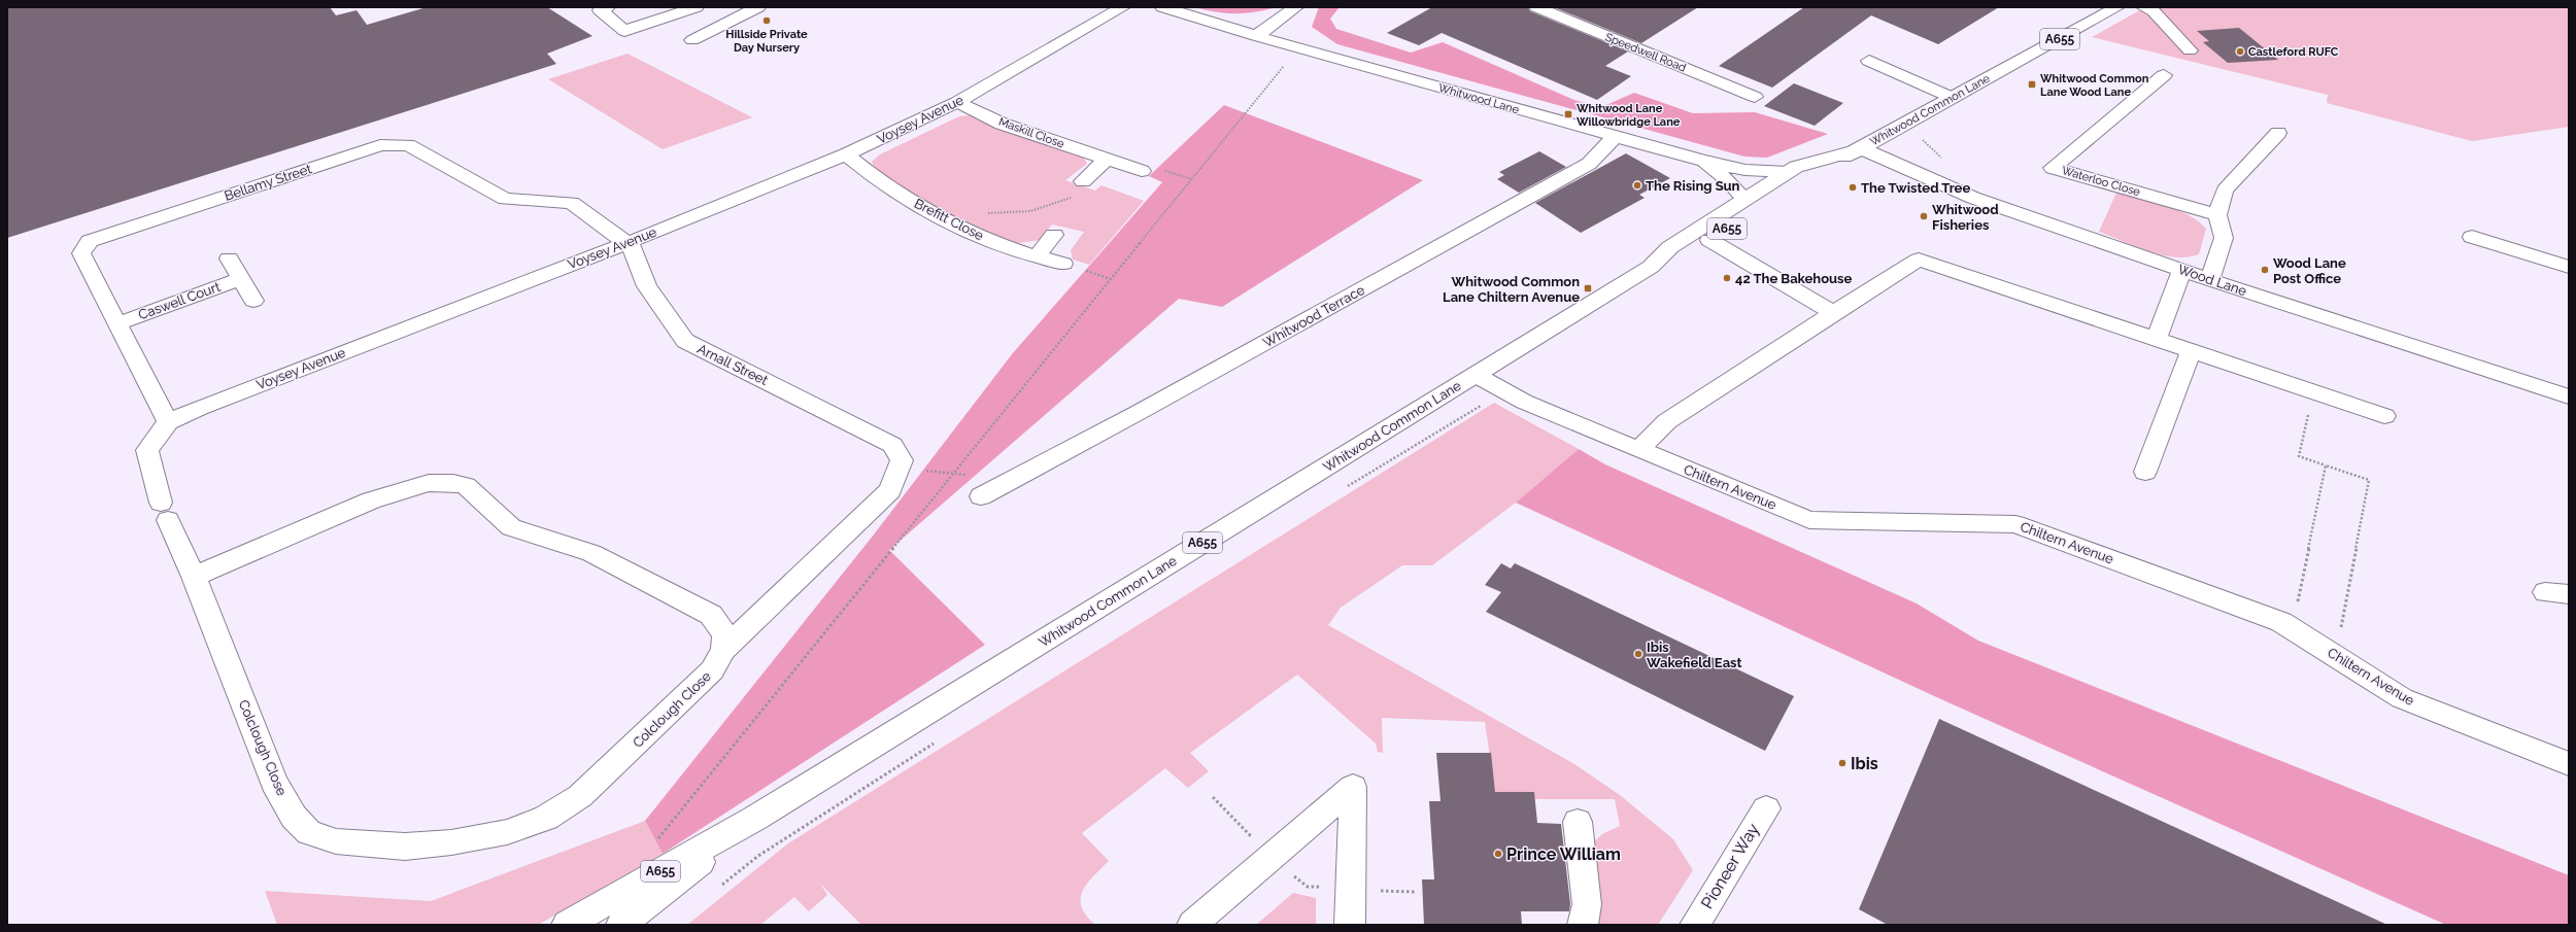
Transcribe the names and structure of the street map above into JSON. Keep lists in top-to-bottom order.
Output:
{
  "streets": {
    "street": [
      "A655",
      "Speedwell Road",
      "Whitwood Lane",
      "Whitwood Common Lane",
      "Voysey Avenue",
      "Maskill Close",
      "Waterloo Close",
      "Bellamy Street",
      "Brefitt Close",
      "Wood Lane",
      "Caswell Court",
      "Whitwood Terrace",
      "Arnall Street",
      "Chiltern Avenue",
      "Colclough Close",
      "Pioneer Way"
    ]
  },
  "crossings": [
    ["Whitwood Lane", "Whitwood Common Lane"],
    ["Whitwood Lane", "Whitwood Terrace"],
    ["Whitwood Common Lane", "Wood Lane"],
    ["Whitwood Common Lane", "Chiltern Avenue"],
    ["Voysey Avenue", "Maskill Close"],
    ["Voysey Avenue", "Bellamy Street"],
    ["Voysey Avenue", "Brefitt Close"],
    ["Voysey Avenue", "Arnall Street"],
    ["Voysey Avenue", "Colclough Close"],
    ["Bellamy Street", "Caswell Court"],
    ["Bellamy Street", "Arnall Street"],
    ["Arnall Street", "Colclough Close"]
  ],
  "places": {
    "other": [
      "Hillside Private Day Nursery",
      "Castleford RUFC",
      "The Rising Sun",
      "The Twisted Tree",
      "Whitwood Fisheries",
      "Wood Lane Post Office",
      "42 The Bakehouse",
      "Ibis Wakefield East",
      "Ibis",
      "Prince William"
    ],
    "transit": ["Whitwood Common Lane Wood Lane", "Whitwood Lane Willowbridge Lane", "Whitwood Common Lane Chiltern Avenue"]
  }
}
